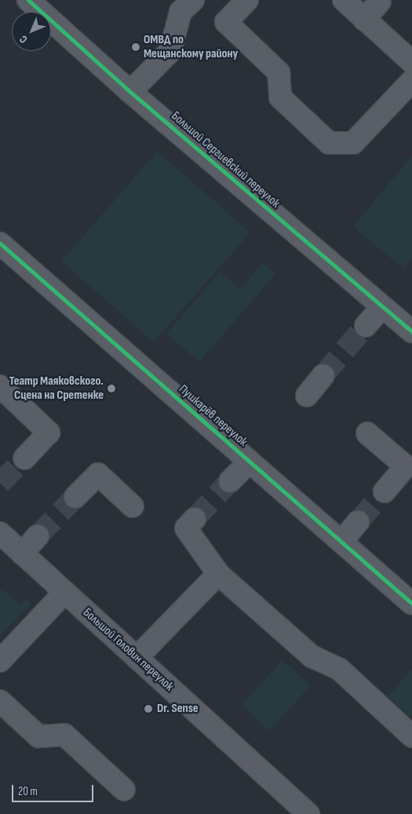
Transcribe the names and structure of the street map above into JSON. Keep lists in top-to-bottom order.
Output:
{
  "streets": {
    "street": ["Большой Сергиевский переулок", "Пушкарёв переулок", "Большой Головин переулок"]
  },
  "places": ["ОМВД по Мещанскому району", "Театр Маяковского. Сцена на Сретенке", "Dr. Sense"],
  "scale_bar": "20 m",
  "north": "bottom left"
}
